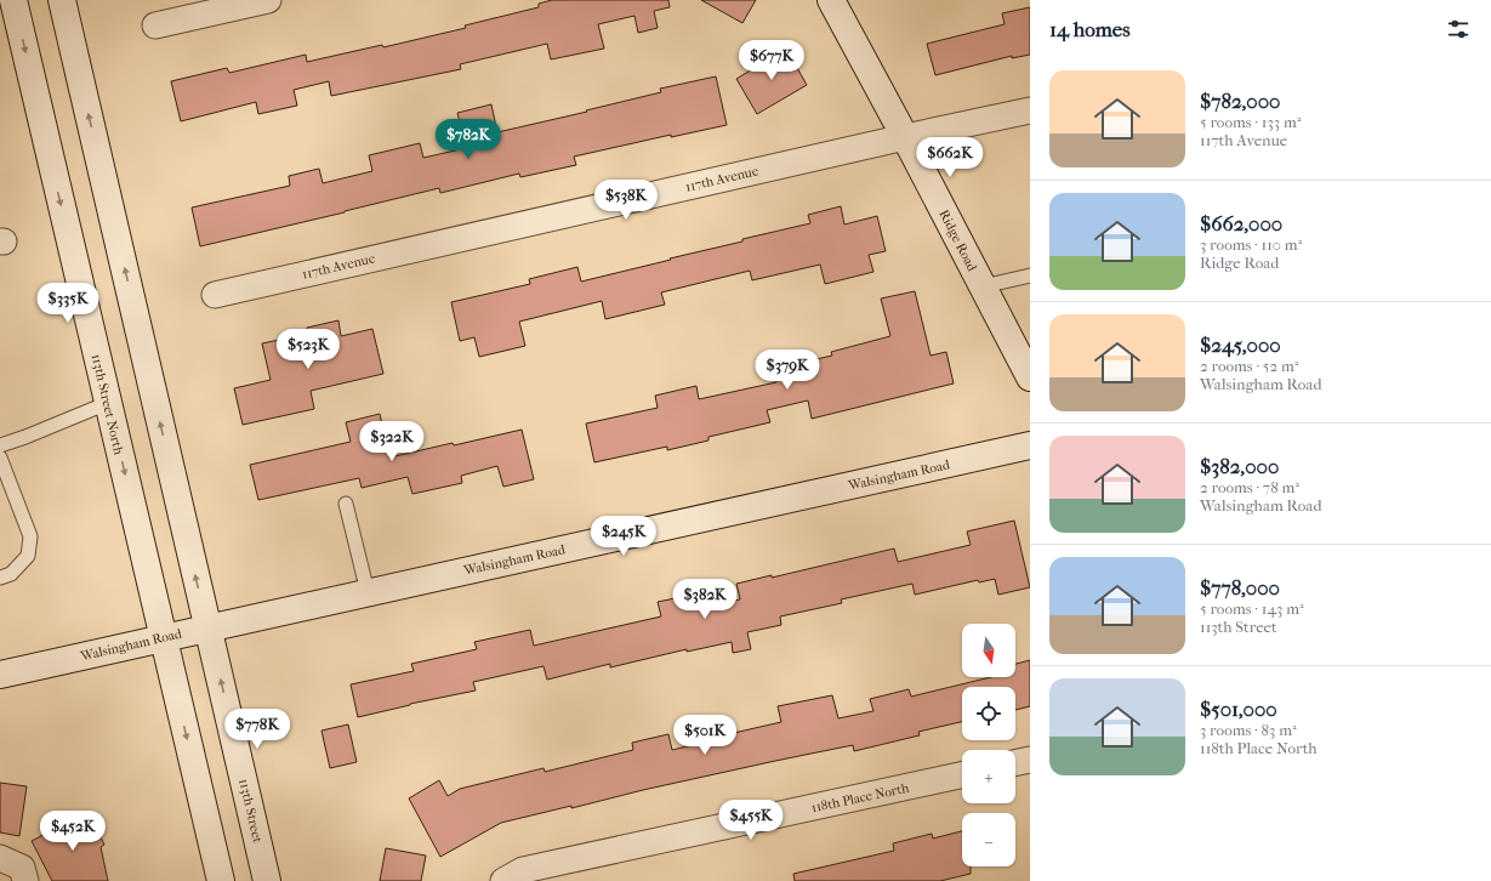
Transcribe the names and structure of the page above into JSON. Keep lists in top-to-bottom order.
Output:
{
  "streets": {
    "main road": [
      "Ridge Road",
      "113th Street North",
      "Walsingham Road",
      "113th Street"
    ],
    "street": ["117th Avenue", "118th Place North"]
  },
  "crossings": [
    ["117th Avenue", "Ridge Road"],
    ["113th Street North", "Walsingham Road"],
    ["Walsingham Road", "113th Street"]
  ],
  "north": "bottom",
  "page": {
    "heading": "14 homes",
    "price": [
      "$677K",
      "$782K",
      "$662K",
      "$538K",
      "$335K",
      "$523K",
      "$379K",
      "$322K",
      "$245K",
      "$382K",
      "$778K",
      "$501K",
      "$455K",
      "$452K"
    ],
    "list": [
      {
        "name": "$782,000",
        "note": "5 rooms · 133 m² · 117th Avenue"
      },
      {
        "name": "$662,000",
        "note": "3 rooms · 110 m² · Ridge Road"
      },
      {
        "name": "$245,000",
        "note": "2 rooms · 52 m² · Walsingham Road"
      },
      {
        "name": "$382,000",
        "note": "2 rooms · 78 m² · Walsingham Road"
      },
      {
        "name": "$778,000",
        "note": "5 rooms · 143 m² · 113th Street"
      },
      {
        "name": "$501,000",
        "note": "3 rooms · 83 m² · 118th Place North"
      }
    ],
    "map_buttons": ["+", "−"]
  }
}
